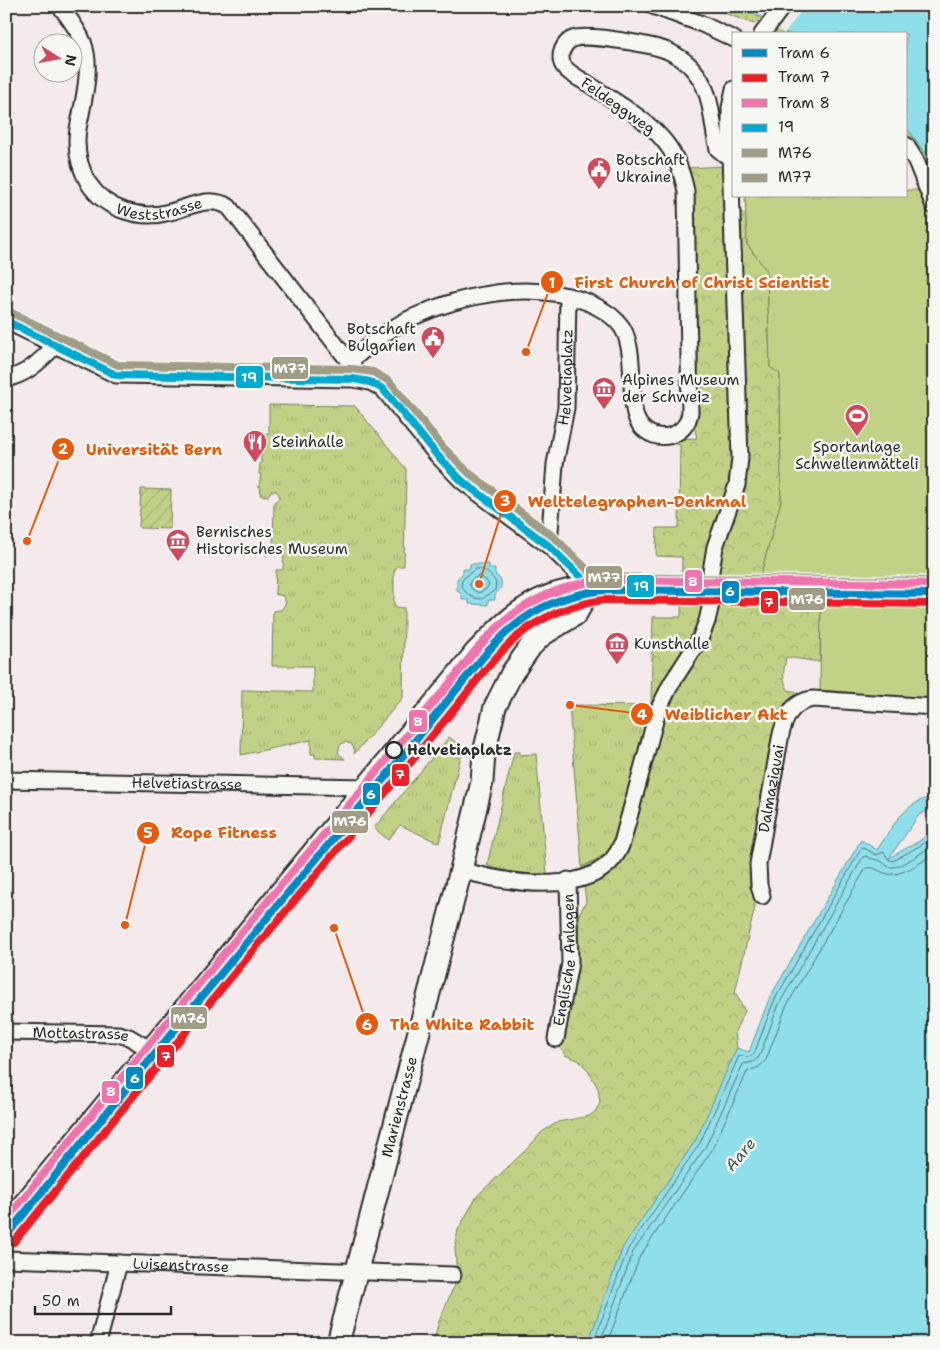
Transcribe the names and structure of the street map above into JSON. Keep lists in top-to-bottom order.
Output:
{
  "streets": {
    "street": [
      "Feldeggweg",
      "Weststrasse",
      "Helvetiaplatz",
      "Helvetiastrasse",
      "Dalmaziquai",
      "Englische Anlagen",
      "Mottastrasse",
      "Marienstrasse",
      "Luisenstrasse"
    ]
  },
  "crossings": [
    ["Feldeggweg", "Helvetiaplatz"],
    ["Marienstrasse", "Luisenstrasse"]
  ],
  "water": ["Aare"],
  "places": {
    "public building": ["Botschaft Ukraine", "Botschaft Bulgarien"],
    "other": [
      "First Church of Christ Scientist",
      "Universität Bern",
      "Welttelegraphen-Denkmal",
      "Weiblicher Akt",
      "Helvetiaplatz",
      "Rope Fitness",
      "The White Rabbit"
    ],
    "museum": ["Alpines Museum der Schweiz", "Bernisches Historisches Museum", "Kunsthalle"],
    "sports": ["Sportanlage Schwellenmätteli"],
    "restaurant": ["Steinhalle"]
  },
  "lines": [
    "transit line M77",
    "transit line 19",
    "tram line 8",
    "tram line 6",
    "transit line M76",
    "tram line 7"
  ],
  "legend": [
    "Tram 6",
    "Tram 7",
    "Tram 8",
    "19",
    "M76",
    "M77"
  ],
  "scale_bar": "50 m",
  "north": "right"
}
